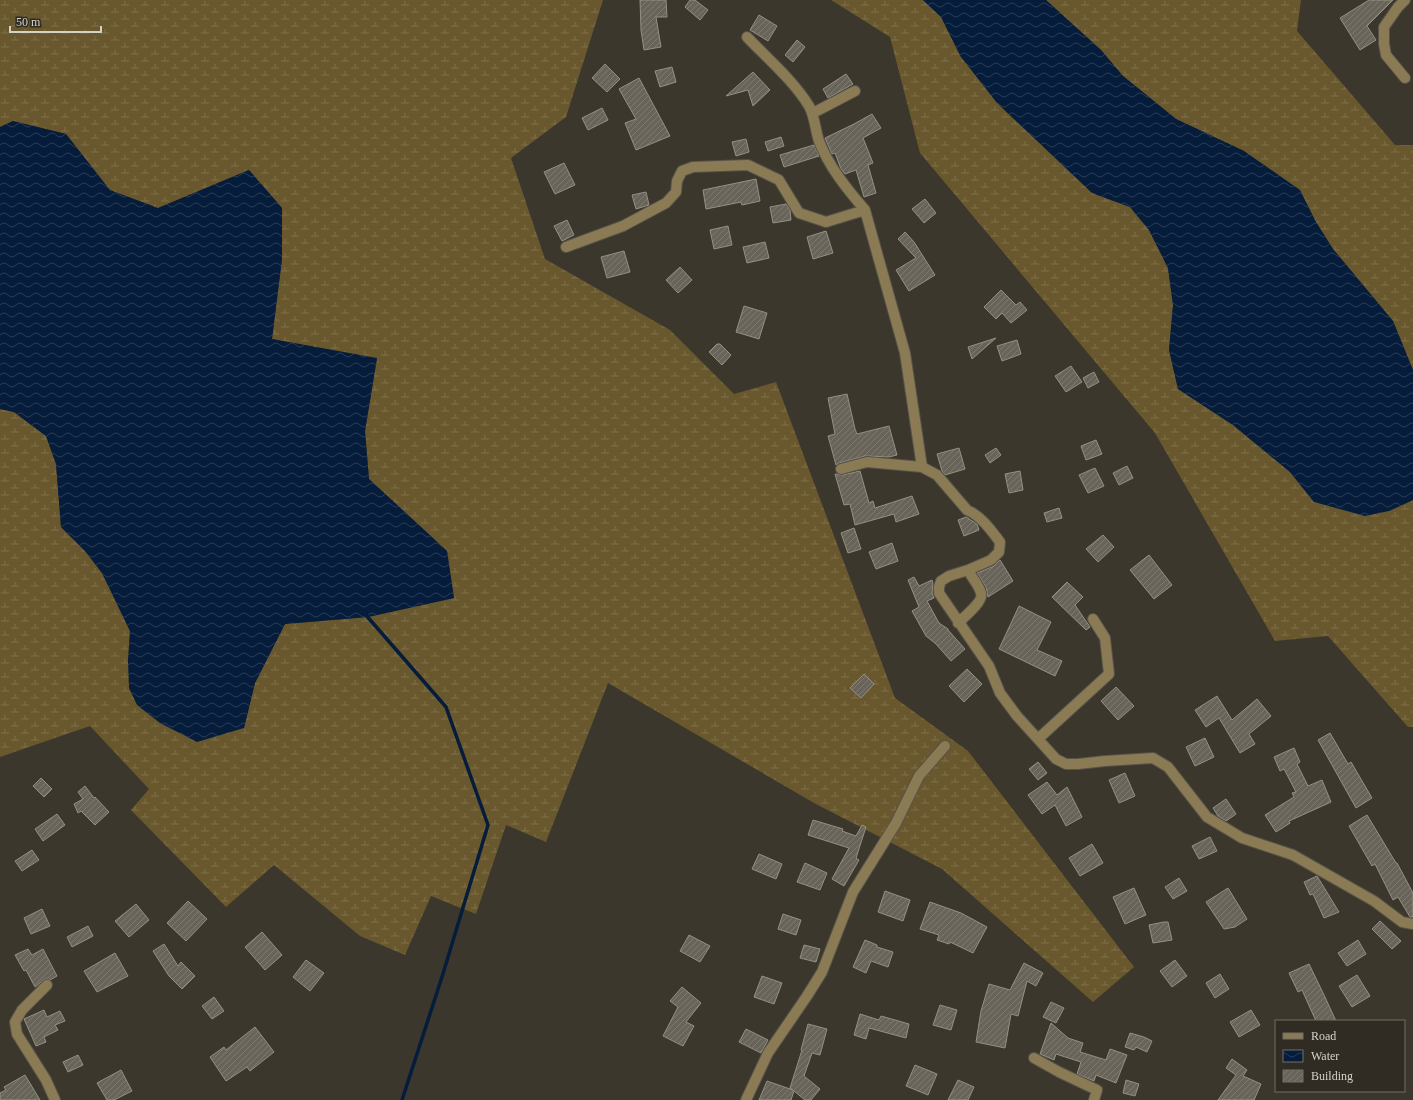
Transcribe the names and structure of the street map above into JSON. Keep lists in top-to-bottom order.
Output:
{
  "legend": ["Road", "Water", "Building"],
  "scale_bar": "50 m"
}
